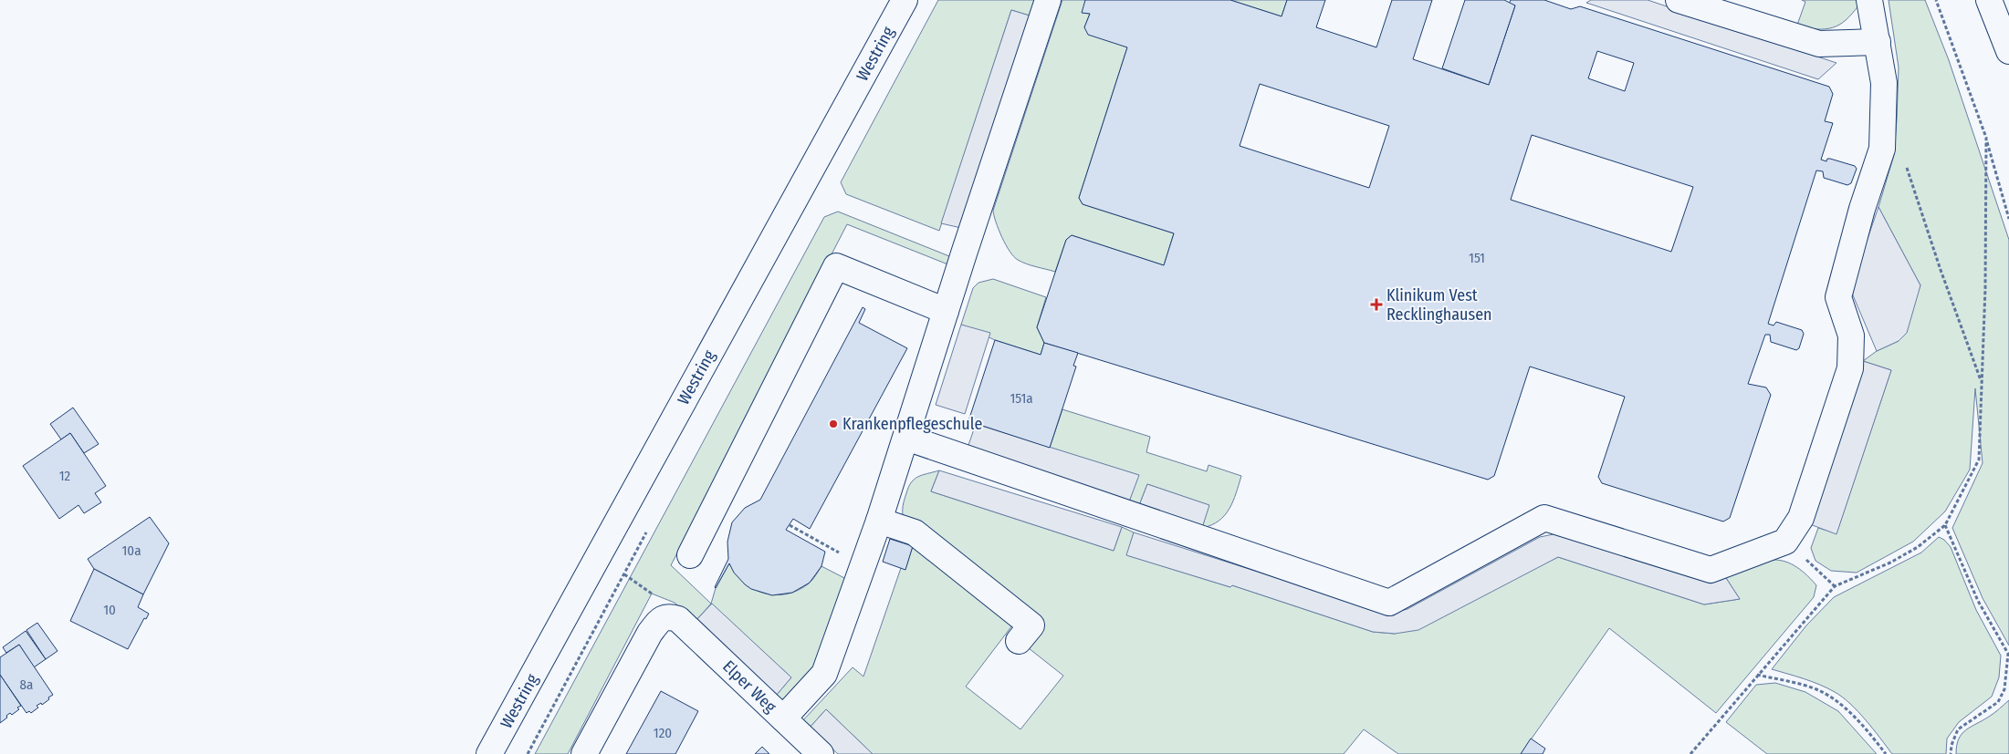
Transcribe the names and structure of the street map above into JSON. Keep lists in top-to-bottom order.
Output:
{
  "streets": {
    "main road": ["Westring", "Elper Weg"]
  },
  "places": {
    "health": ["Klinikum Vest Recklinghausen"],
    "other": ["Krankenpflegeschule"]
  },
  "house_numbers": [
    "151",
    "151a",
    "12",
    "10a",
    "10",
    "8a",
    "120"
  ]
}
